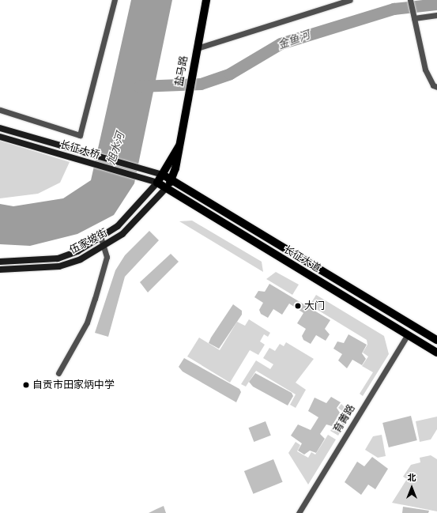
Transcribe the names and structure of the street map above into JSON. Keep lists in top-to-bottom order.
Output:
{
  "streets": {
    "main road": ["盐马路", "长征大道"],
    "street": ["长征大桥", "伍家坡街", "育菁路"]
  },
  "crossings": [
    ["盐马路", "长征大道"],
    ["长征大桥", "伍家坡街"],
    ["长征大桥", "长征大道"],
    ["伍家坡街", "长征大道"],
    ["长征大道", "育菁路"]
  ],
  "water": ["金鱼河", "旭水河"],
  "places": ["大门", "自贡市田家炳中学"],
  "north": "top"
}
